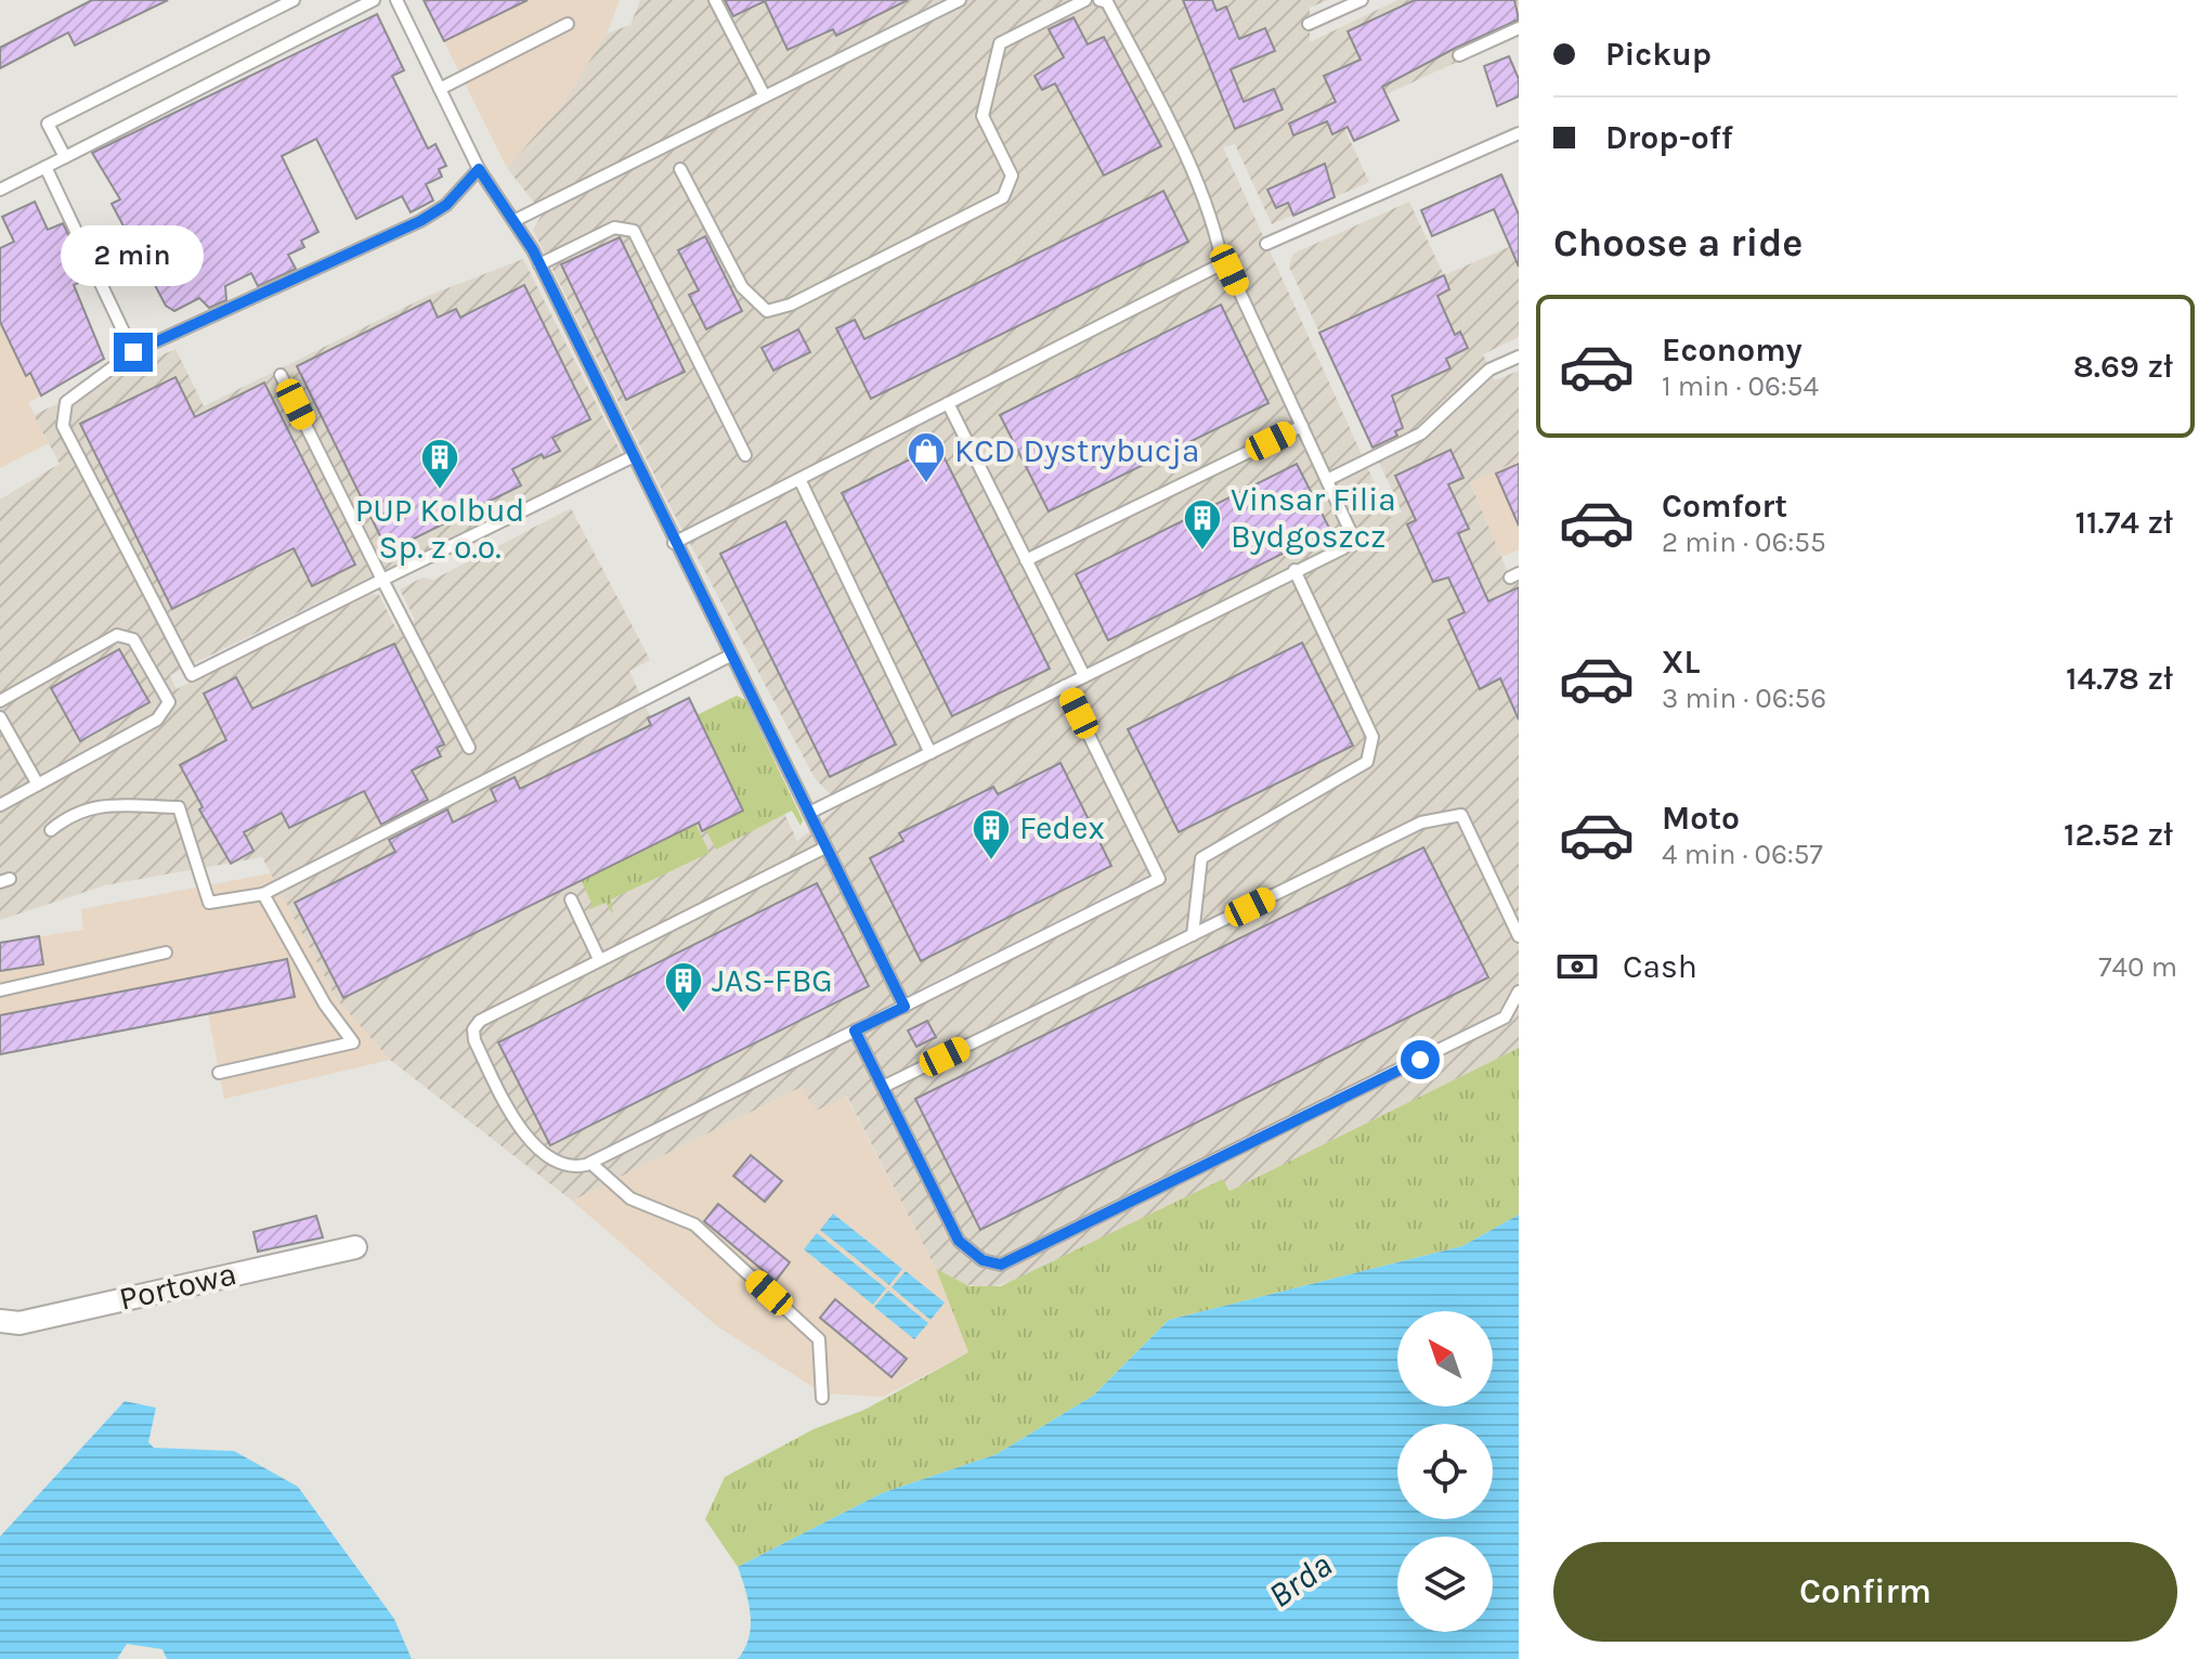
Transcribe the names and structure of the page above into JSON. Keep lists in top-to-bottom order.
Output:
{
  "streets": {
    "street": ["Portowa"]
  },
  "water": ["Brda"],
  "places": {
    "shop": ["KCD Dystrybucja"],
    "building": [
      "PUP Kolbud Sp. z o.o.",
      "Vinsar Filia Bydgoszcz",
      "Fedex",
      "JAS-FBG"
    ]
  },
  "north": "top left",
  "page": {
    "banner": ["Pickup", "Drop-off"],
    "heading": "Choose a ride",
    "bubble": "2 min",
    "list": [
      {
        "name": "Economy",
        "note": "1 min · 06:54",
        "value": "8.69 zł"
      },
      {
        "name": "Comfort",
        "note": "2 min · 06:55",
        "value": "11.74 zł"
      },
      {
        "name": "XL",
        "note": "3 min · 06:56",
        "value": "14.78 zł"
      },
      {
        "name": "Moto",
        "note": "4 min · 06:57",
        "value": "12.52 zł"
      }
    ],
    "pay": ["Cash", "740 m"],
    "buttons": "Confirm"
  }
}
